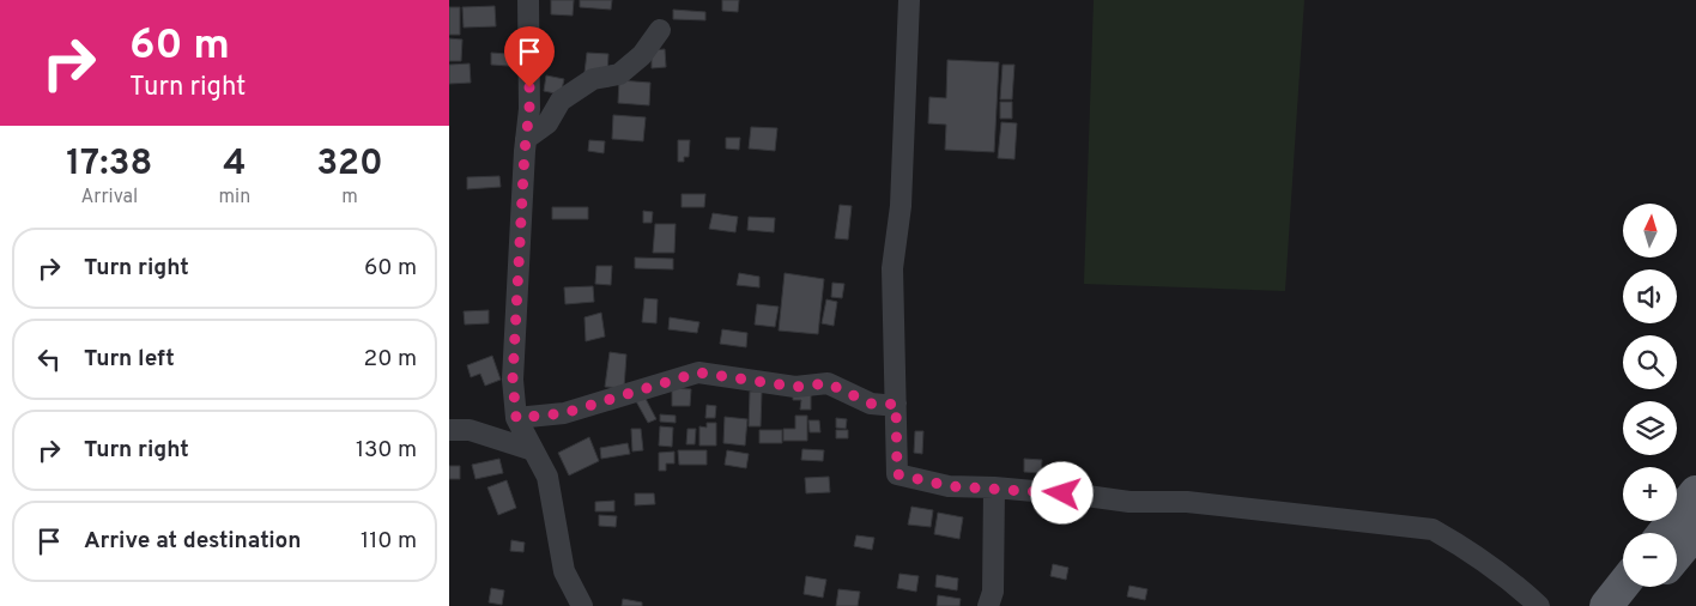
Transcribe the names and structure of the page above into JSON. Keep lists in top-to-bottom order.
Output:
{
  "north": "top",
  "page": {
    "turn": ["60 m", "Turn right"],
    "eta": [
      "17:38",
      "Arrival",
      "4",
      "min",
      "320",
      "m"
    ],
    "map_buttons": ["+", "−"],
    "list": [
      {
        "name": "Turn right",
        "value": "60 m"
      },
      {
        "name": "Turn left",
        "value": "20 m"
      },
      {
        "name": "Turn right",
        "value": "130 m"
      },
      {
        "name": "Arrive at destination",
        "value": "110 m"
      }
    ]
  }
}
